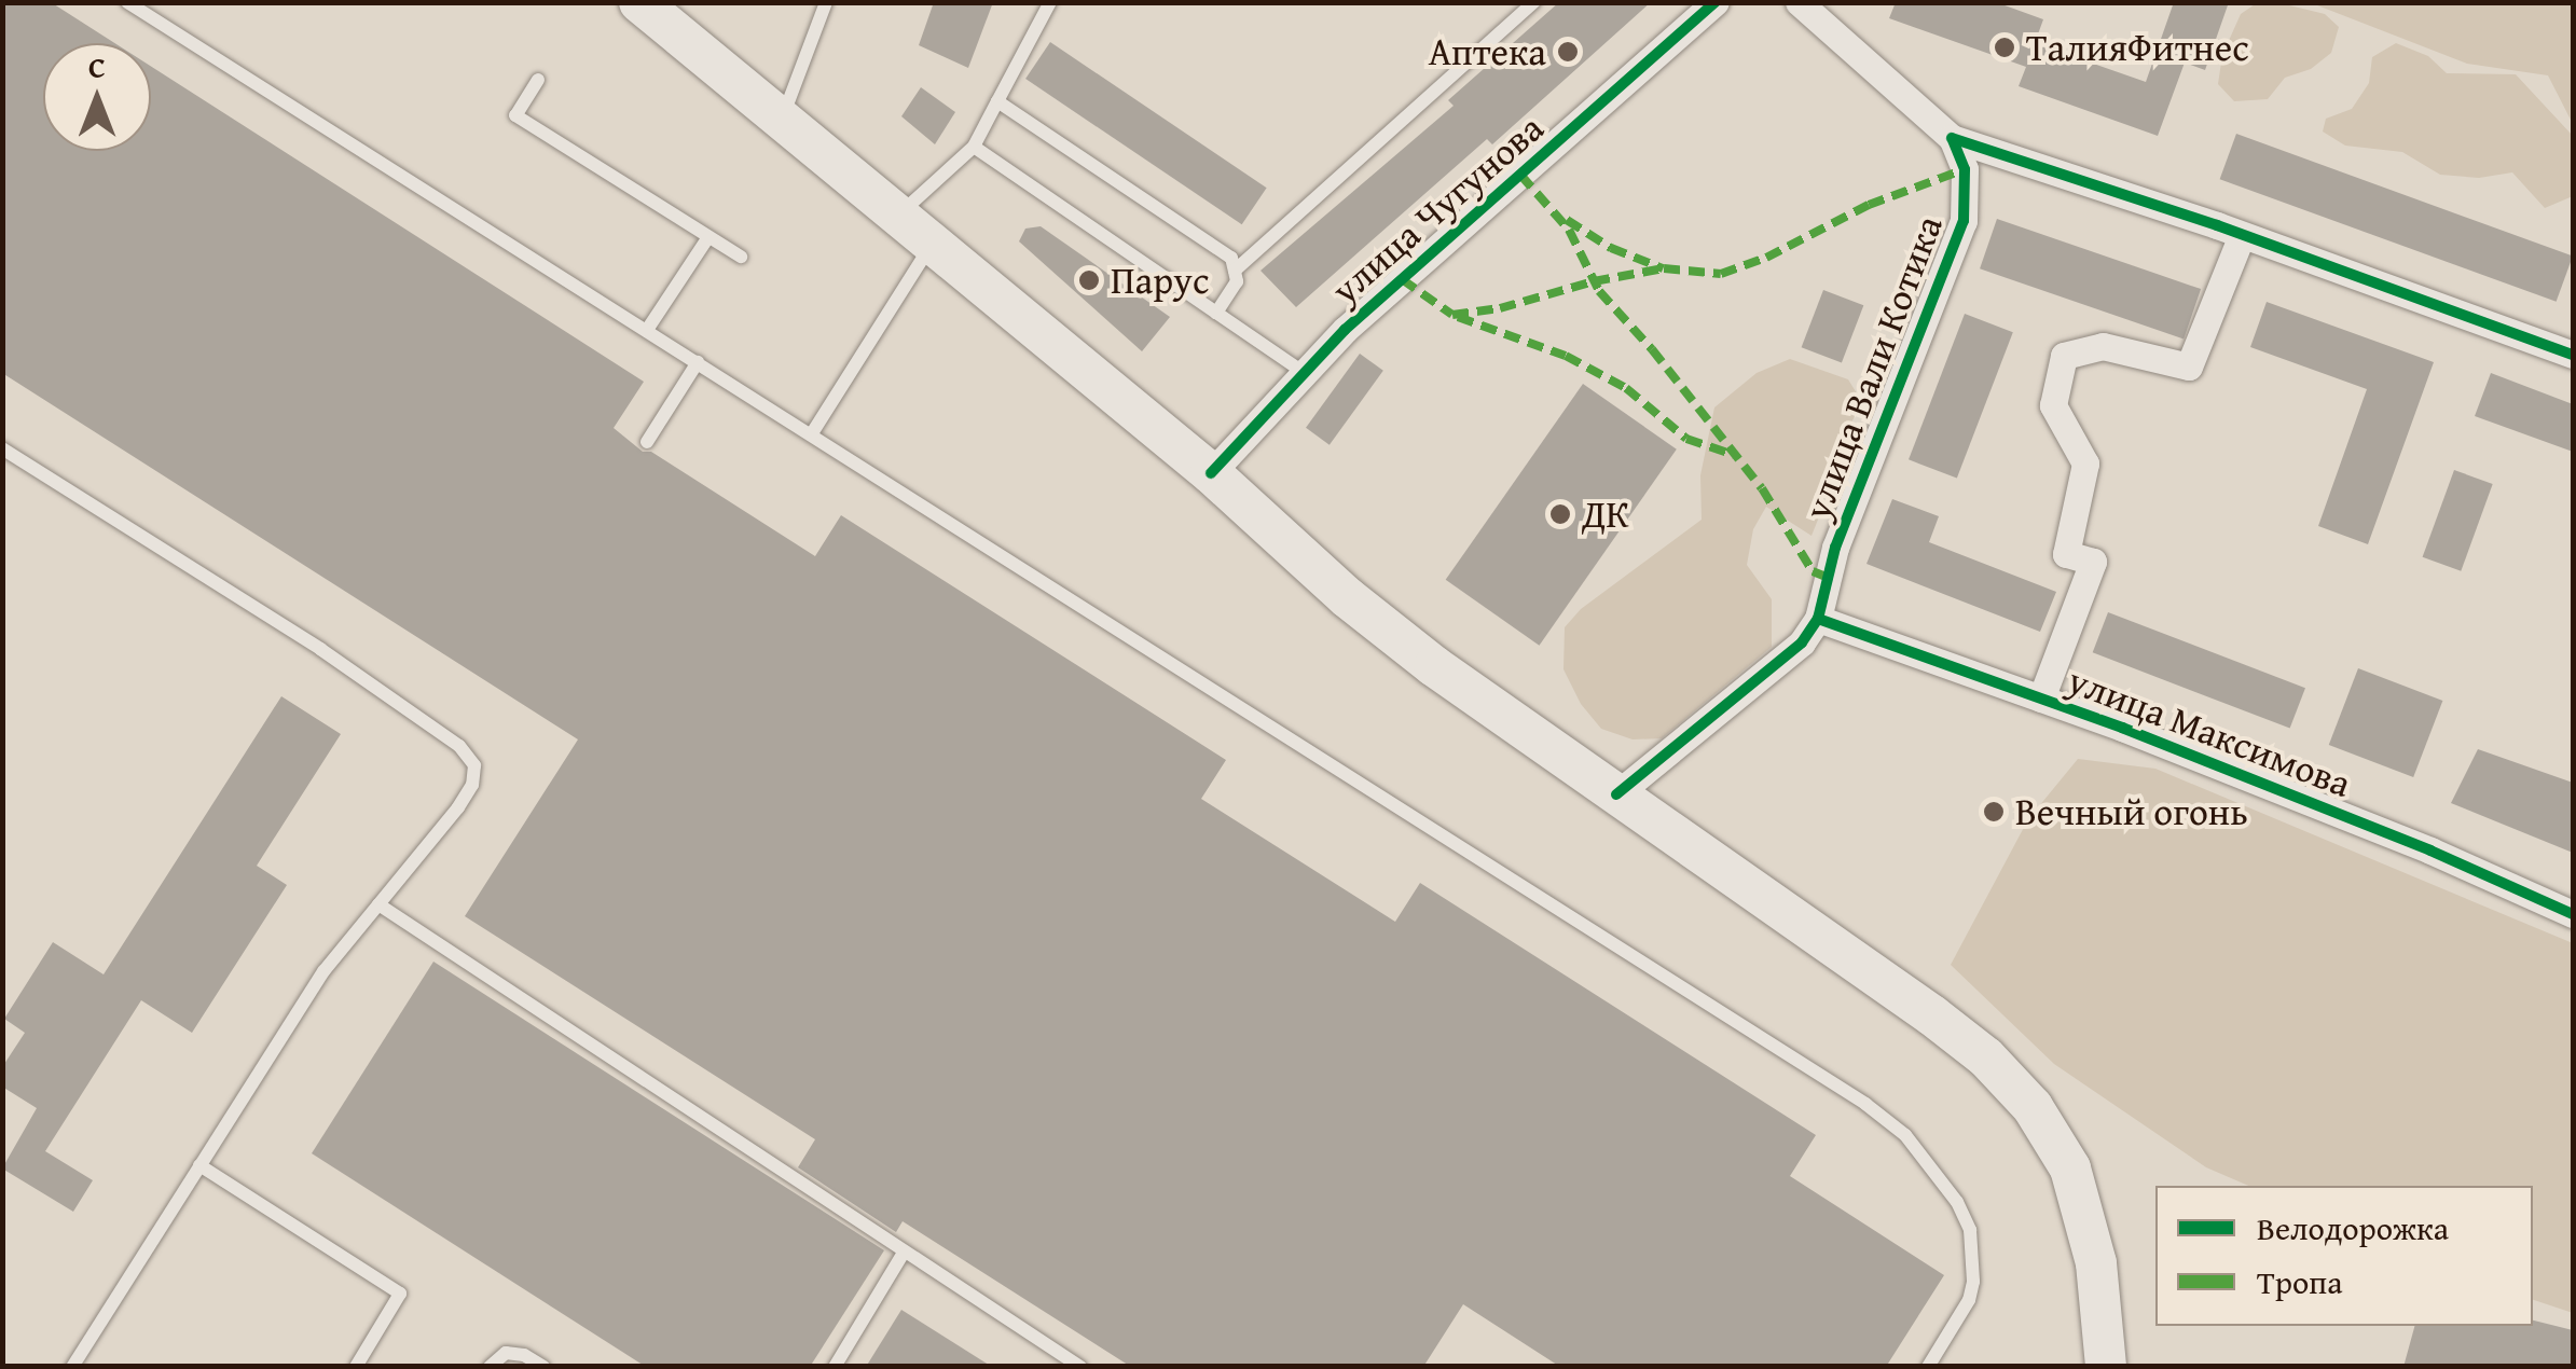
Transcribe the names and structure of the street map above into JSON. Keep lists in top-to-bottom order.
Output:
{
  "streets": {
    "street": ["улица Чугунова", "улица Вали Котика", "улица Максимова"]
  },
  "crossings": [
    ["улица Вали Котика", "улица Максимова"]
  ],
  "places": [
    "ТалияФитнес",
    "Аптека",
    "Парус",
    "ДК",
    "Вечный огонь"
  ],
  "legend": ["Велодорожка", "Тропа"],
  "north": "top"
}
